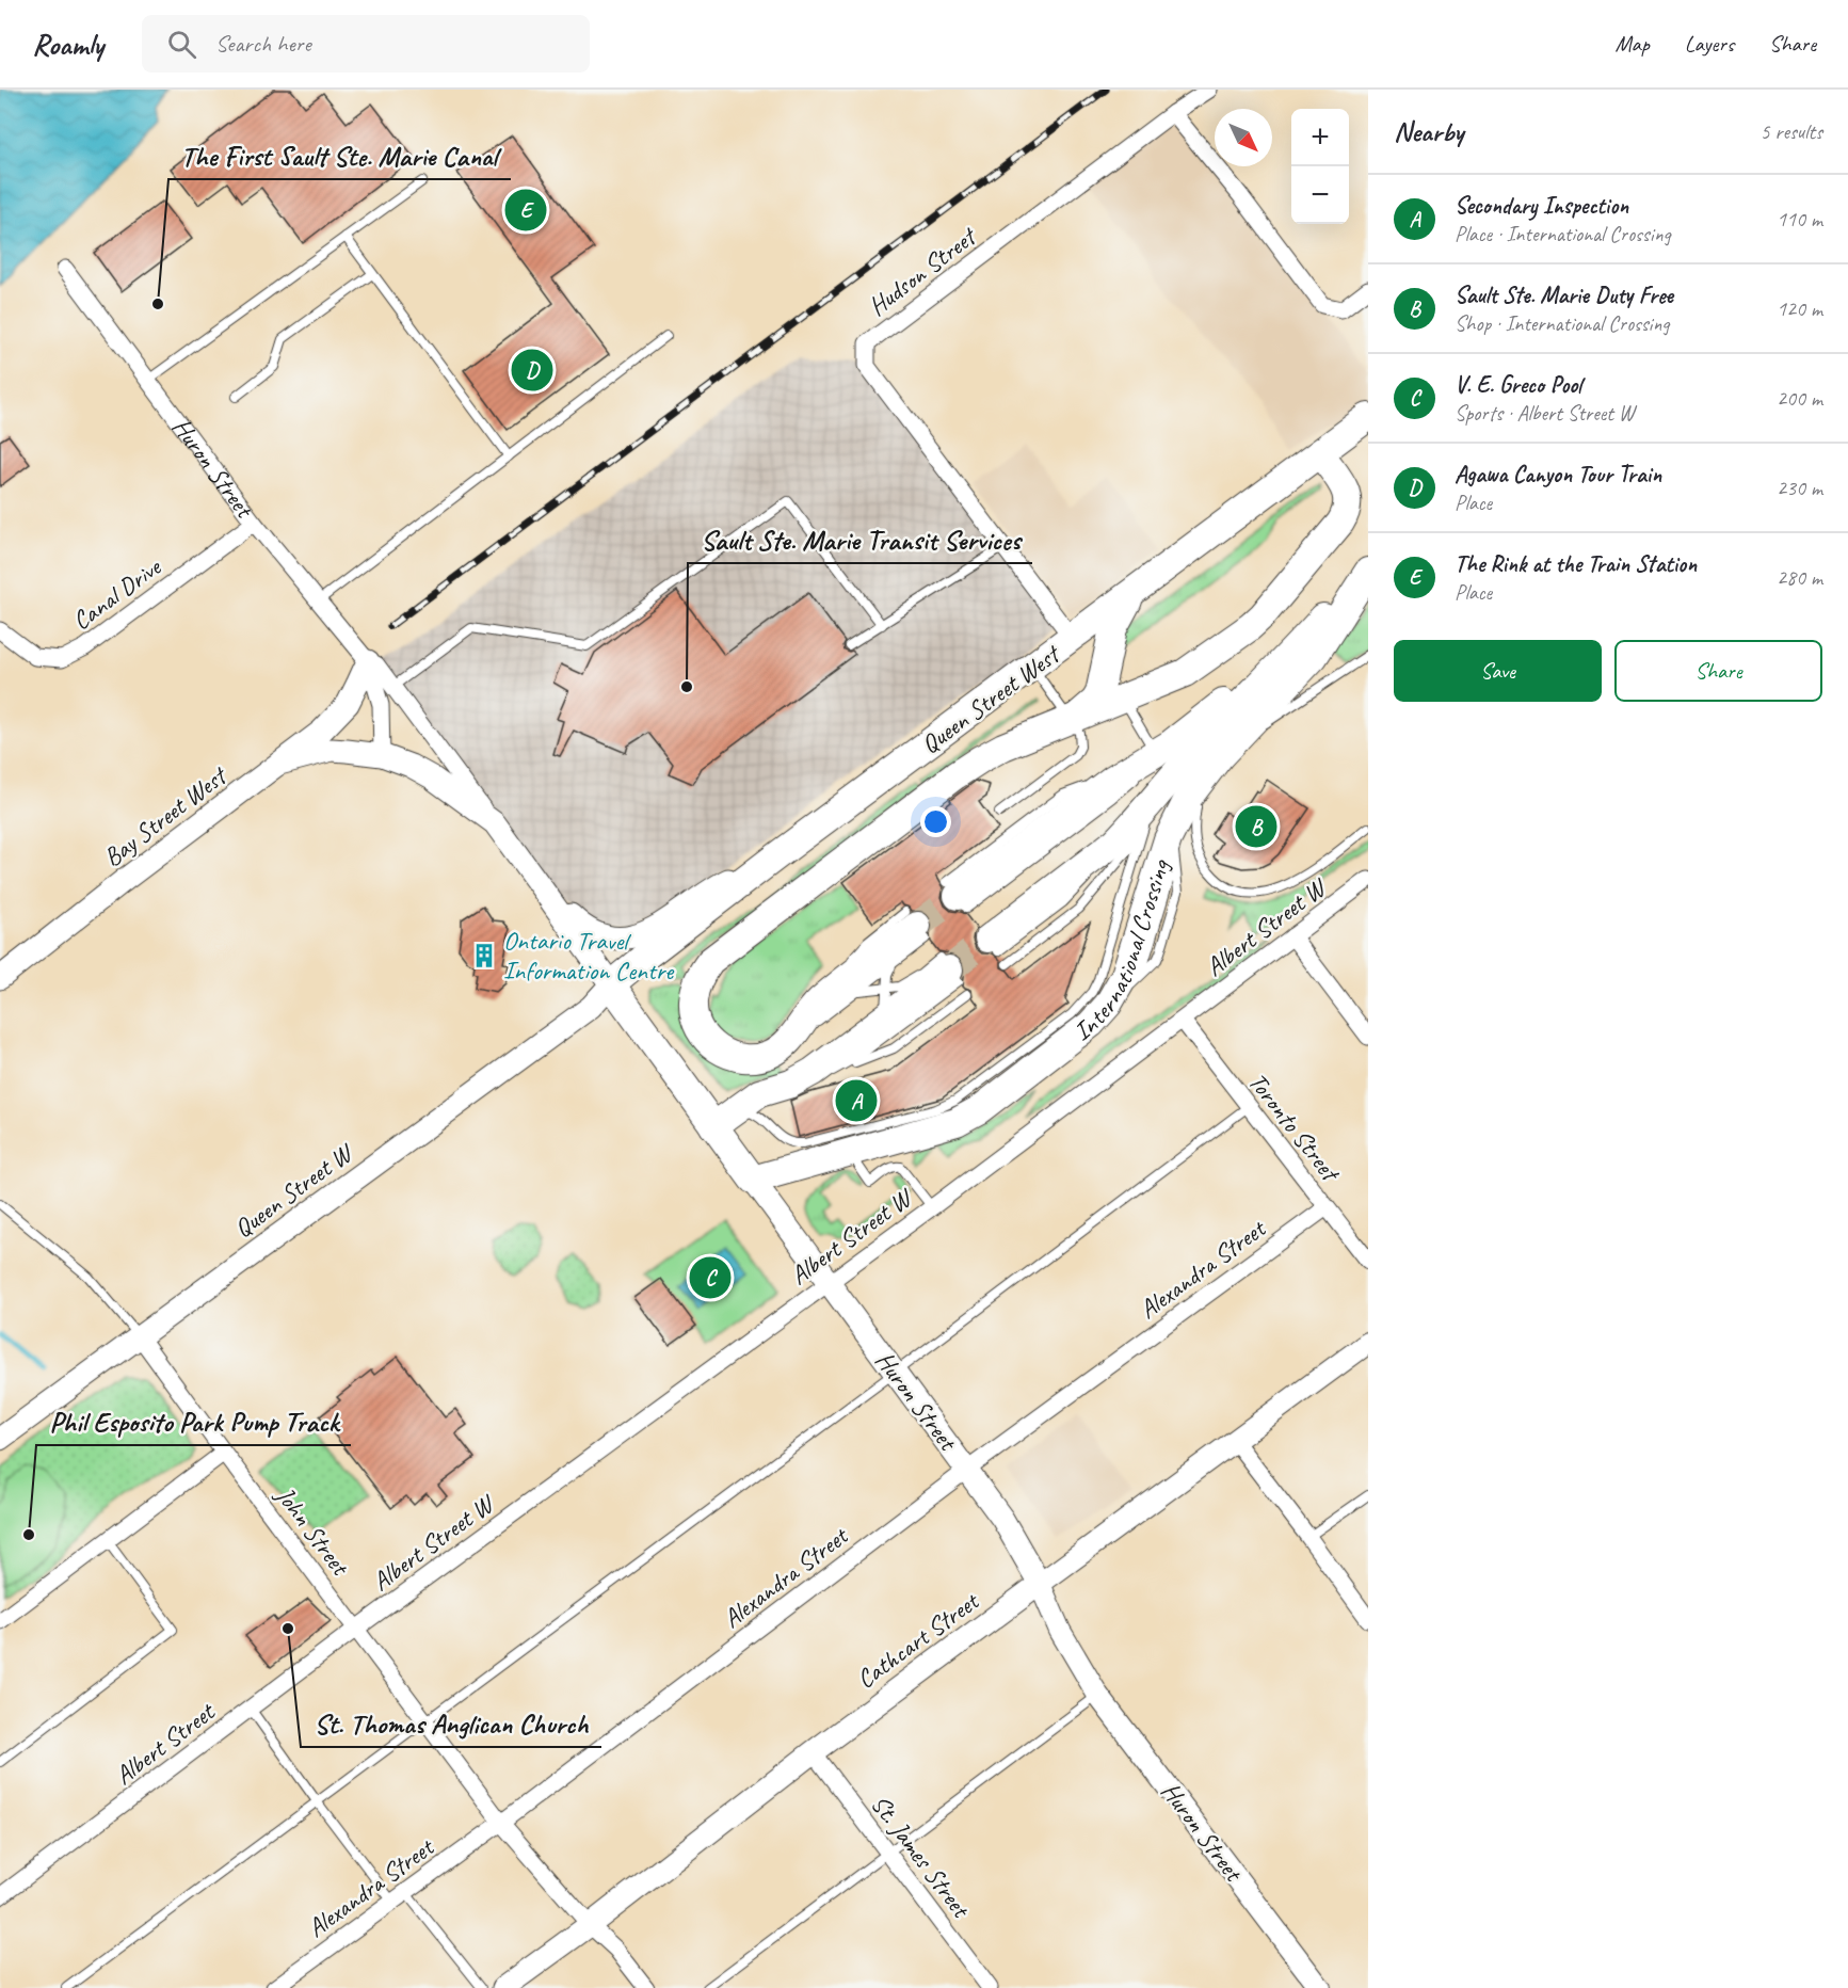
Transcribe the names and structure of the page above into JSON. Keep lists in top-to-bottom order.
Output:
{
  "streets": {
    "highway": ["Huron Street", "Queen Street West", "International Crossing"],
    "main road": ["Bay Street West", "Queen Street W", "Cathcart Street"],
    "street": [
      "Hudson Street",
      "Canal Drive",
      "Albert Street W",
      "Toronto Street",
      "Alexandra Street",
      "John Street",
      "Albert Street",
      "St. James Street"
    ]
  },
  "crossings": [
    ["Hudson Street", "Queen Street West"],
    ["Huron Street", "Canal Drive"],
    ["Huron Street", "Queen Street West"],
    ["Huron Street", "Bay Street West"],
    ["Huron Street", "Albert Street W"],
    ["Huron Street", "International Crossing"],
    ["Huron Street", "Queen Street W"],
    ["Huron Street", "Alexandra Street"],
    ["Huron Street", "Cathcart Street"],
    ["Queen Street West", "Queen Street W"],
    ["Albert Street W", "Toronto Street"],
    ["Albert Street W", "John Street"],
    ["Albert Street W", "Albert Street"],
    ["Toronto Street", "Alexandra Street"],
    ["Queen Street W", "John Street"],
    ["Alexandra Street", "John Street"],
    ["John Street", "Cathcart Street"],
    ["John Street", "Albert Street"],
    ["Cathcart Street", "St. James Street"]
  ],
  "places": {
    "other": [
      "The First Sault Ste. Marie Canal",
      "Sault Ste. Marie Transit Services",
      "Phil Esposito Park Pump Track",
      "St. Thomas Anglican Church"
    ],
    "building": ["Ontario Travel Information Centre"]
  },
  "north": "bottom right",
  "page": {
    "header": "Roamly",
    "search": "Search here",
    "nav": ["Map", "Layers", "Share"],
    "heading": ["Nearby", "5 results"],
    "map_buttons": ["+", "−"],
    "list": [
      {
        "mark": "A",
        "name": "Secondary Inspection",
        "note": "Place · International Crossing",
        "value": "110 m"
      },
      {
        "mark": "B",
        "name": "Sault Ste. Marie Duty Free",
        "note": "Shop · International Crossing",
        "value": "120 m"
      },
      {
        "mark": "C",
        "name": "V. E. Greco Pool",
        "note": "Sports · Albert Street W",
        "value": "200 m"
      },
      {
        "mark": "D",
        "name": "Agawa Canyon Tour Train",
        "note": "Place",
        "value": "230 m"
      },
      {
        "mark": "E",
        "name": "The Rink at the Train Station",
        "note": "Place",
        "value": "280 m"
      }
    ],
    "pins": [
      "E",
      "D",
      "B",
      "A",
      "C"
    ],
    "buttons": ["Save", "Share"]
  }
}
